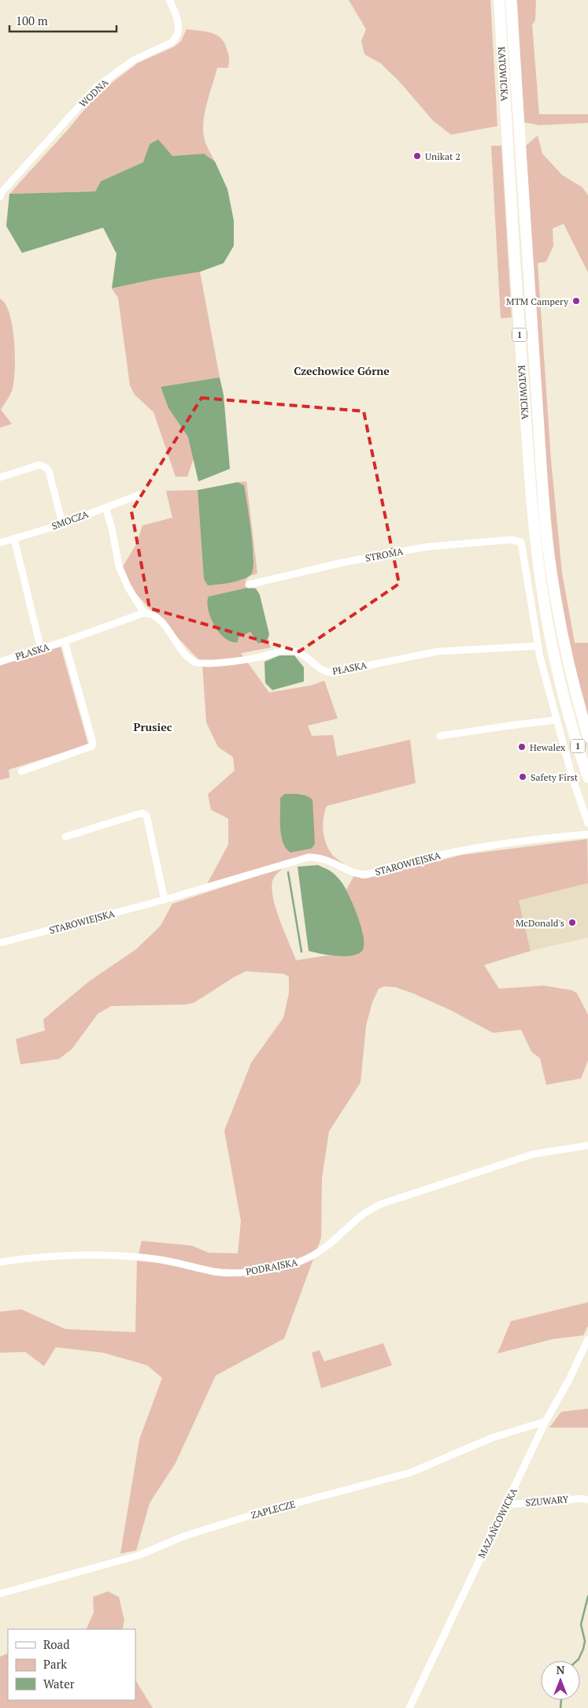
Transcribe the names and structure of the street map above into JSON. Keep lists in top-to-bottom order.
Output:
{
  "streets": {
    "main road": ["KATOWICKA", "1"],
    "street": [
      "WODNA",
      "SMOCZA",
      "STROMA",
      "PŁASKA",
      "STAROWIEJSKA",
      "PODRAJSKA",
      "SZUWARY",
      "ZAPLECZE",
      "MAZAŃCOWICKA"
    ]
  },
  "crossings": [
    ["SMOCZA", "PŁASKA"],
    ["STROMA", "PŁASKA"],
    ["SZUWARY", "MAZAŃCOWICKA"],
    ["ZAPLECZE", "MAZAŃCOWICKA"]
  ],
  "districts": ["Czechowice Górne", "Prusiec"],
  "places": [
    "Unikat 2",
    "MTM Campery",
    "Hewalex",
    "Safety First",
    "McDonald's"
  ],
  "legend": ["Road", "Park", "Water"],
  "scale_bar": "100 m",
  "north": "top"
}
